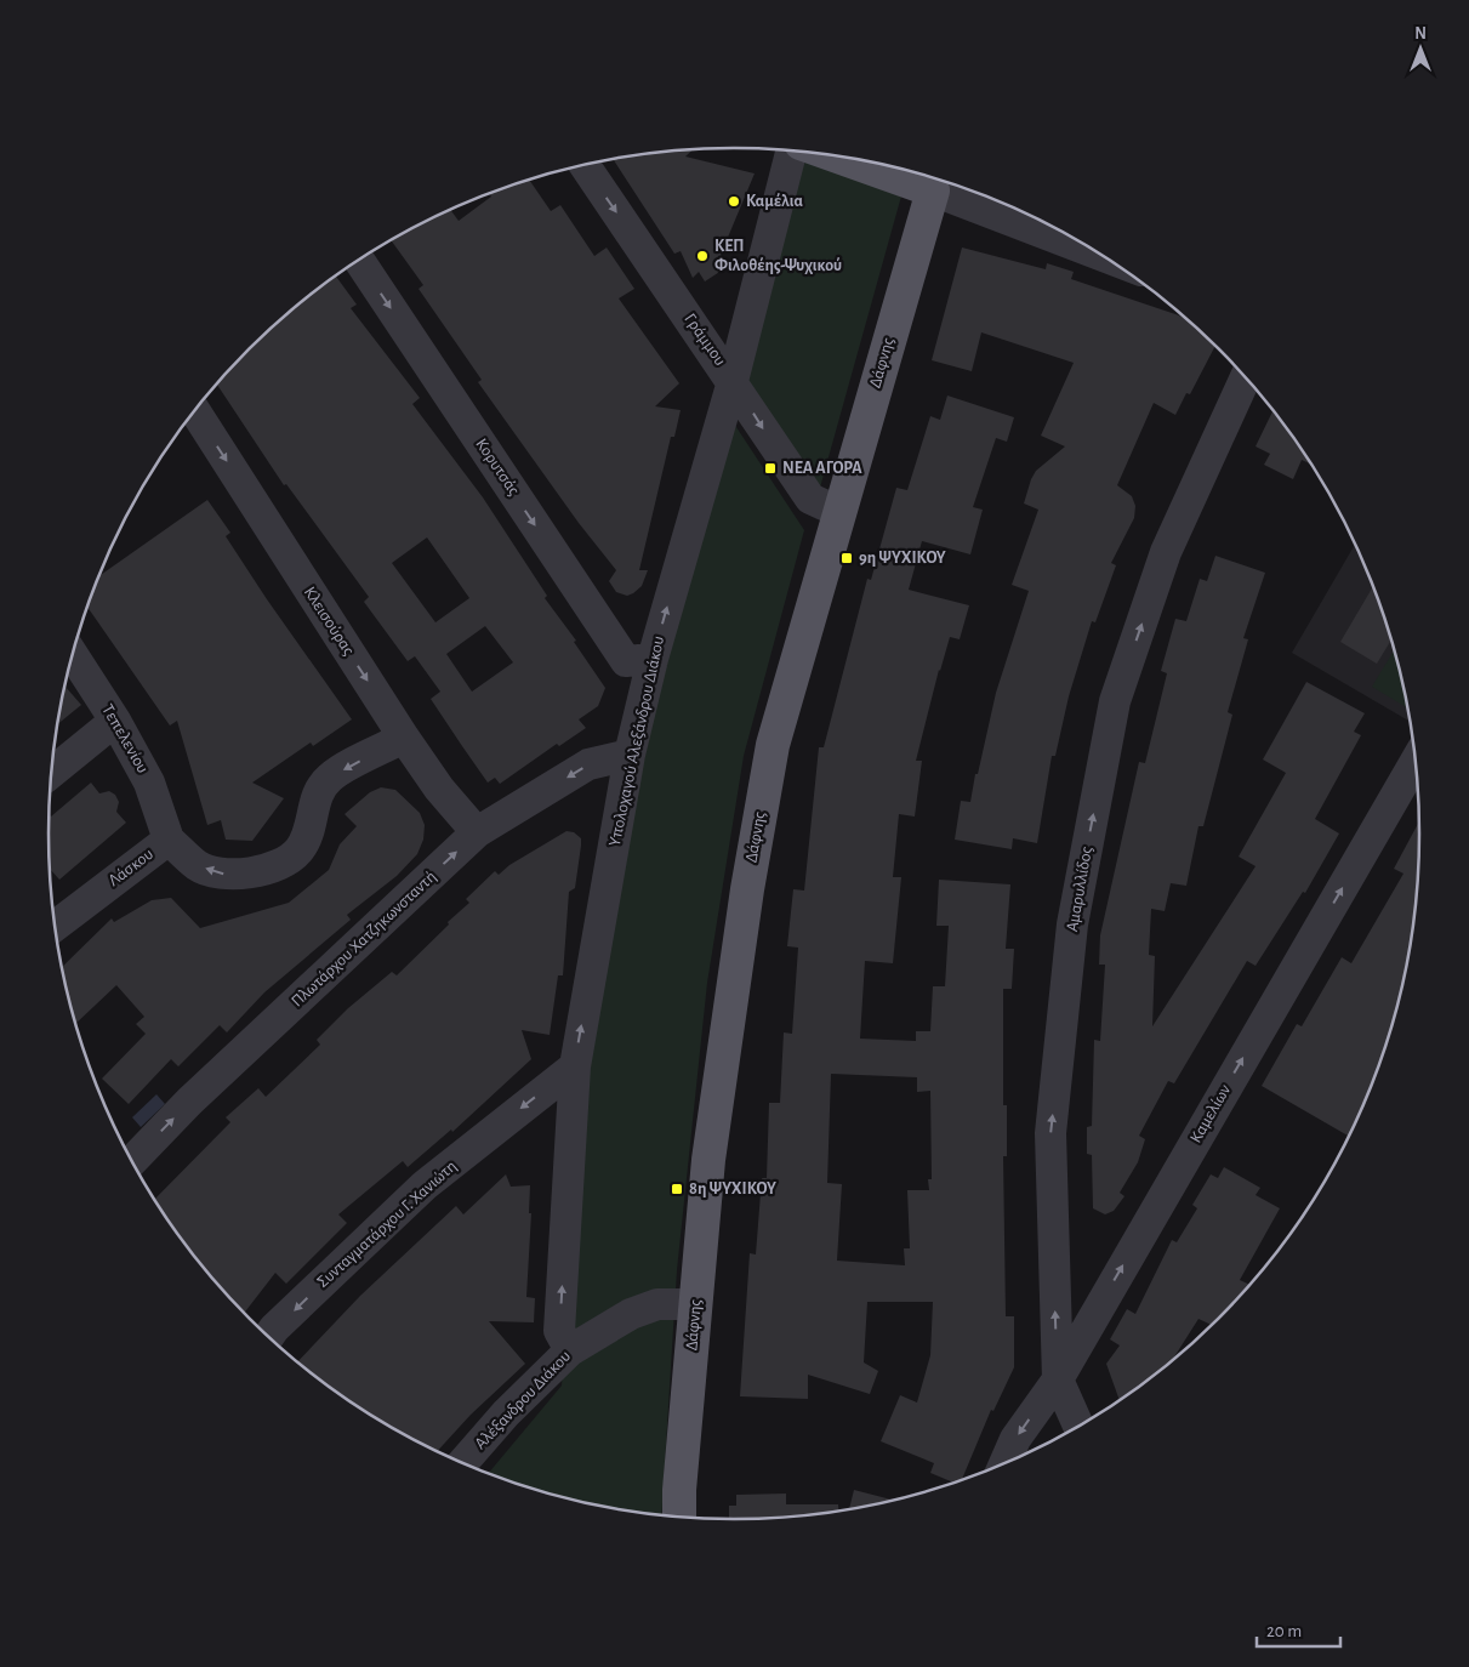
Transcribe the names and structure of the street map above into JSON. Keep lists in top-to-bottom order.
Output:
{
  "streets": {
    "main road": ["Δάφνης"],
    "street": [
      "Γράμμου",
      "Κορυτσάς",
      "Κλεισούρας",
      "Τεπελενίου",
      "Υπολοχαγού Αλεξάνδρου Διάκου",
      "Λάσκου",
      "Αμαρυλλίδος",
      "Πλωτάρχου Χατζηκωνσταντή",
      "Καμελίων",
      "Συνταγματάρχου Γ. Χανιώτη",
      "Αλέξανδρου Διάκου"
    ]
  },
  "crossings": [
    ["Γράμμου", "Δάφνης"],
    ["Γράμμου", "Υπολοχαγού Αλεξάνδρου Διάκου"],
    ["Δάφνης", "Αλέξανδρου Διάκου"],
    ["Κορυτσάς", "Υπολοχαγού Αλεξάνδρου Διάκου"],
    ["Κλεισούρας", "Λάσκου"],
    ["Κλεισούρας", "Πλωτάρχου Χατζηκωνσταντή"],
    ["Τεπελενίου", "Λάσκου"],
    ["Υπολοχαγού Αλεξάνδρου Διάκου", "Πλωτάρχου Χατζηκωνσταντή"],
    ["Υπολοχαγού Αλεξάνδρου Διάκου", "Συνταγματάρχου Γ. Χανιώτη"],
    ["Υπολοχαγού Αλεξάνδρου Διάκου", "Αλέξανδρου Διάκου"],
    ["Αμαρυλλίδος", "Καμελίων"]
  ],
  "one_way": [
    "Γράμμου",
    "Κορυτσάς",
    "Κλεισούρας",
    "Υπολοχαγού Αλεξάνδρου Διάκου",
    "Λάσκου",
    "Αμαρυλλίδος",
    "Συνταγματάρχου Γ. Χανιώτη"
  ],
  "places": {
    "other": ["Καμέλια", "ΚΕΠ Φιλοθέης-Ψυχικού"],
    "transit": ["ΝΕΑ ΑΓΟΡΑ", "9η ΨΥΧΙΚΟΥ", "8η ΨΥΧΙΚΟΥ"]
  },
  "scale_bar": "20 m",
  "north": "top"
}
